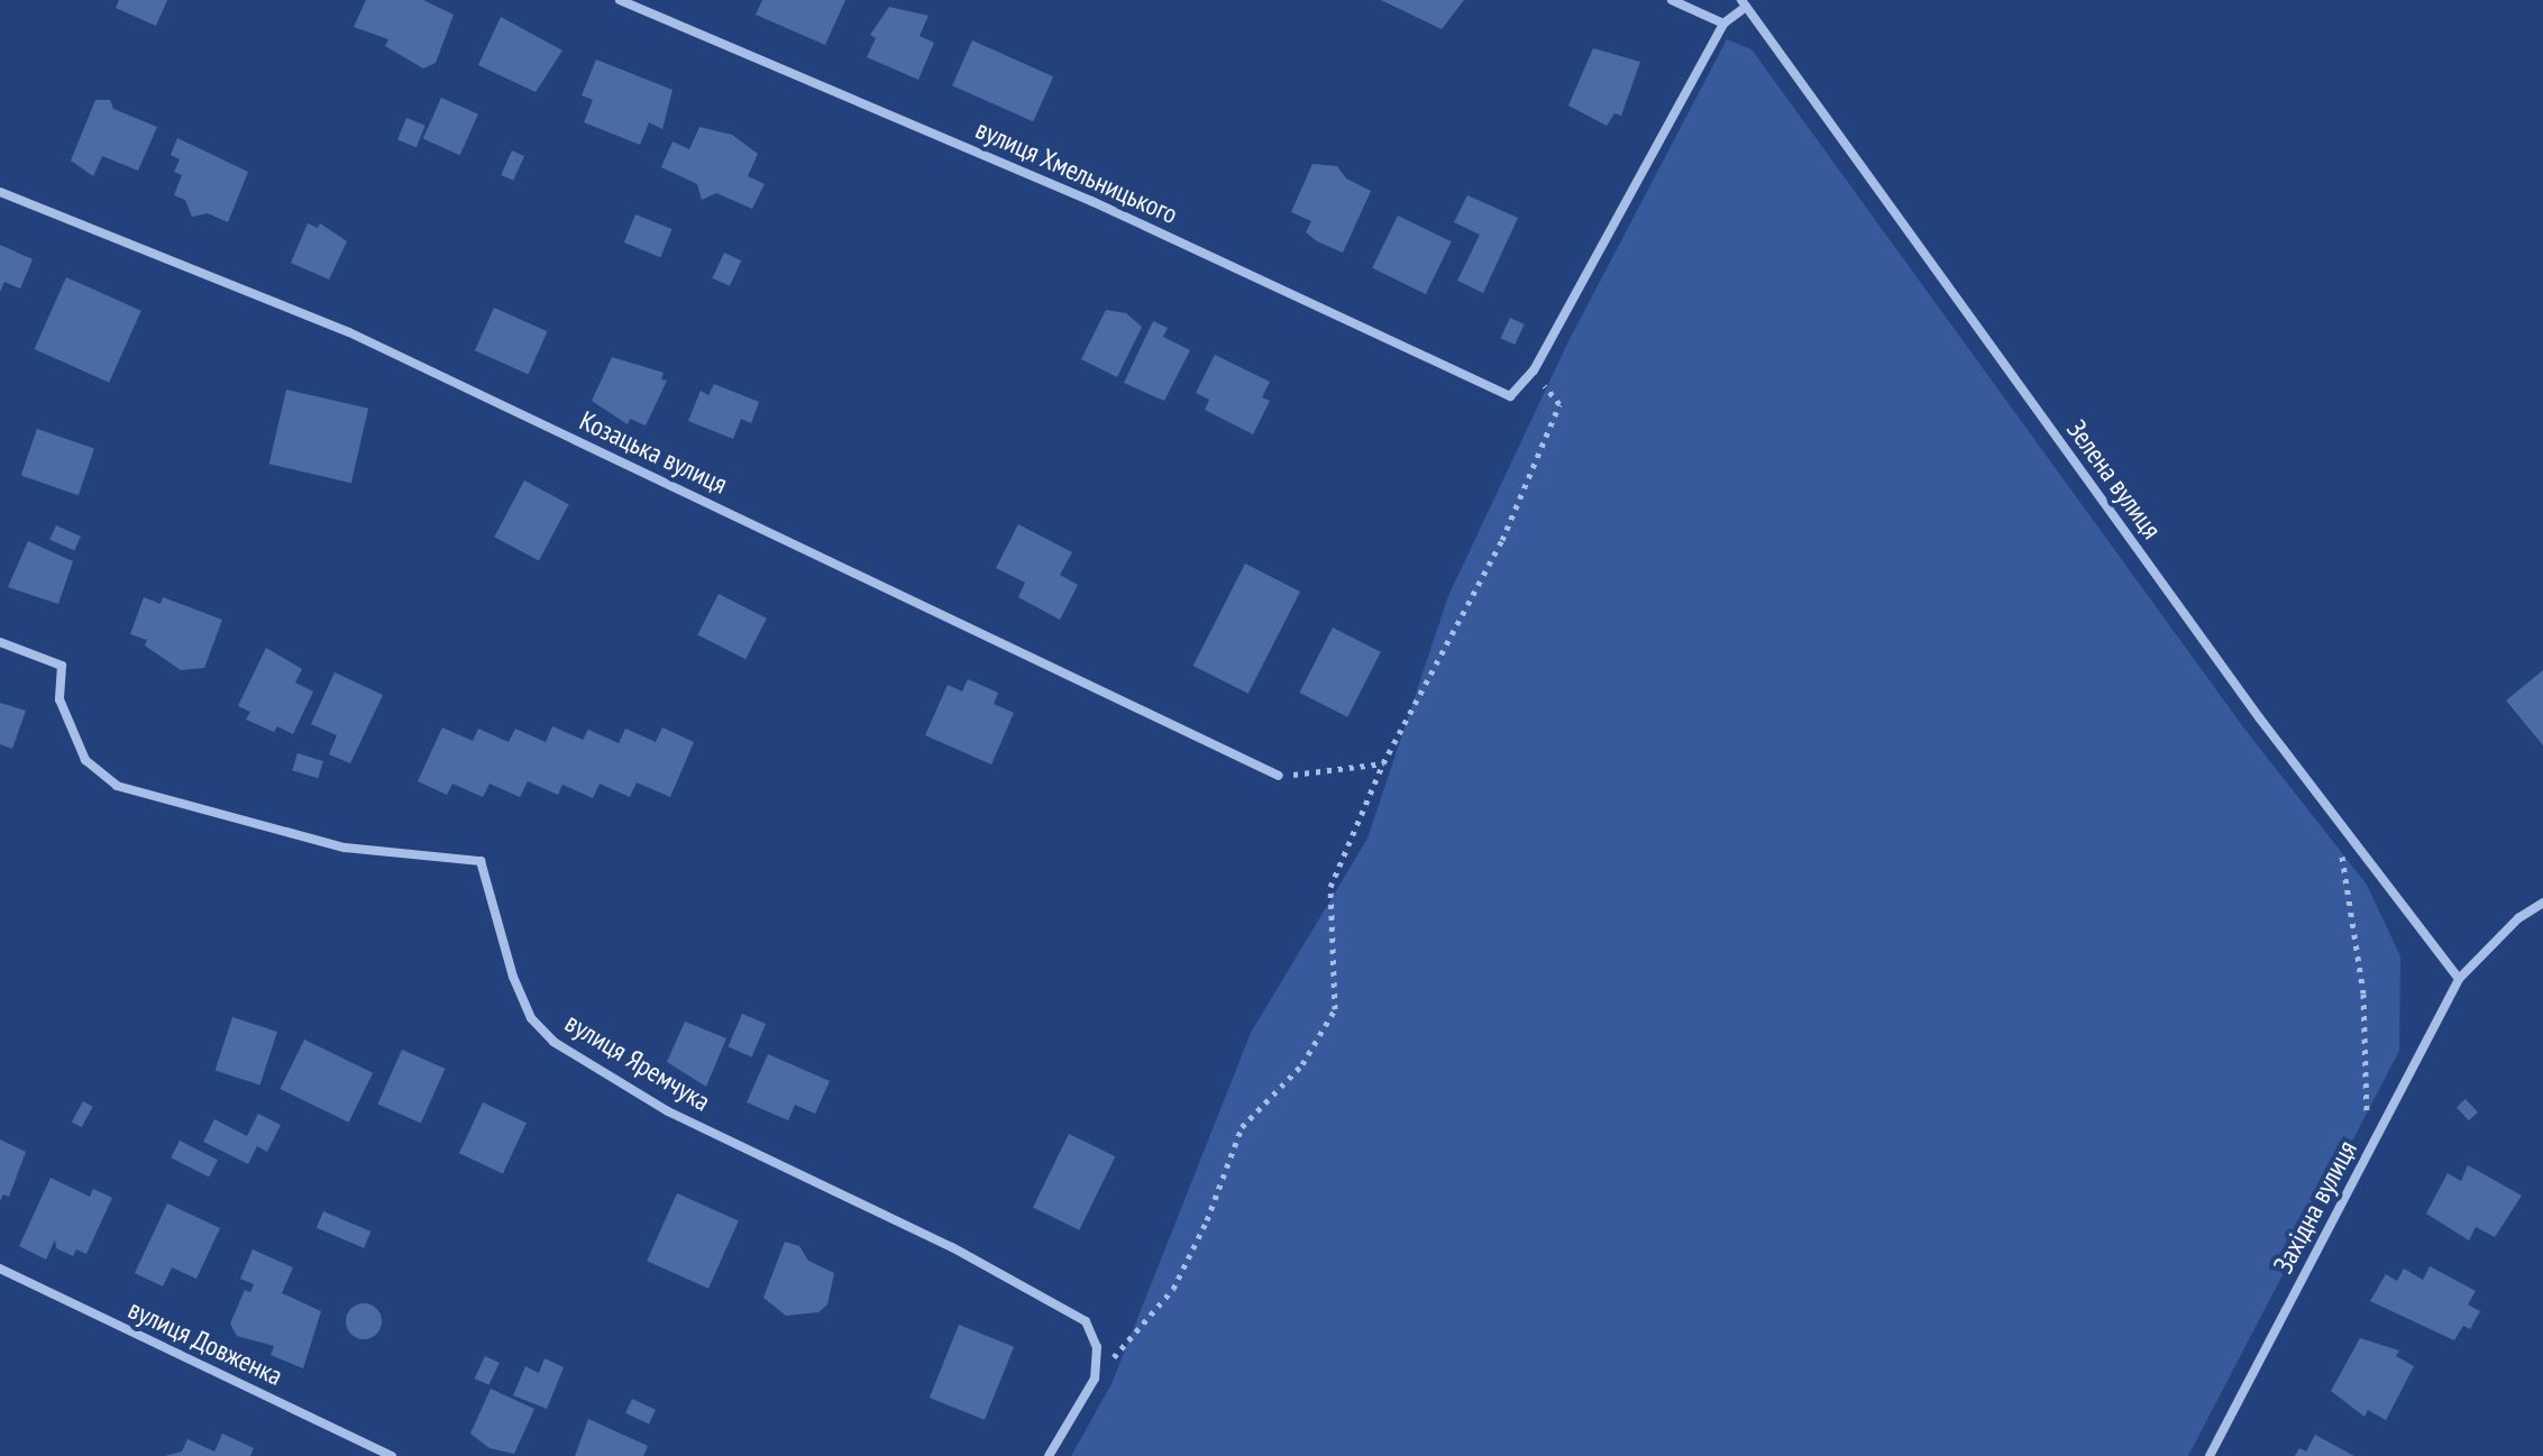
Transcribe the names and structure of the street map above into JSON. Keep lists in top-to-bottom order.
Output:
{
  "streets": {
    "street": [
      "вулиця Хмельницького",
      "Козацька вулиця",
      "Зелена вулиця",
      "вулиця Яремчука",
      "Західна вулиця",
      "вулиця Довженка"
    ]
  },
  "crossings": [
    ["Зелена вулиця", "Західна вулиця"]
  ]
}
